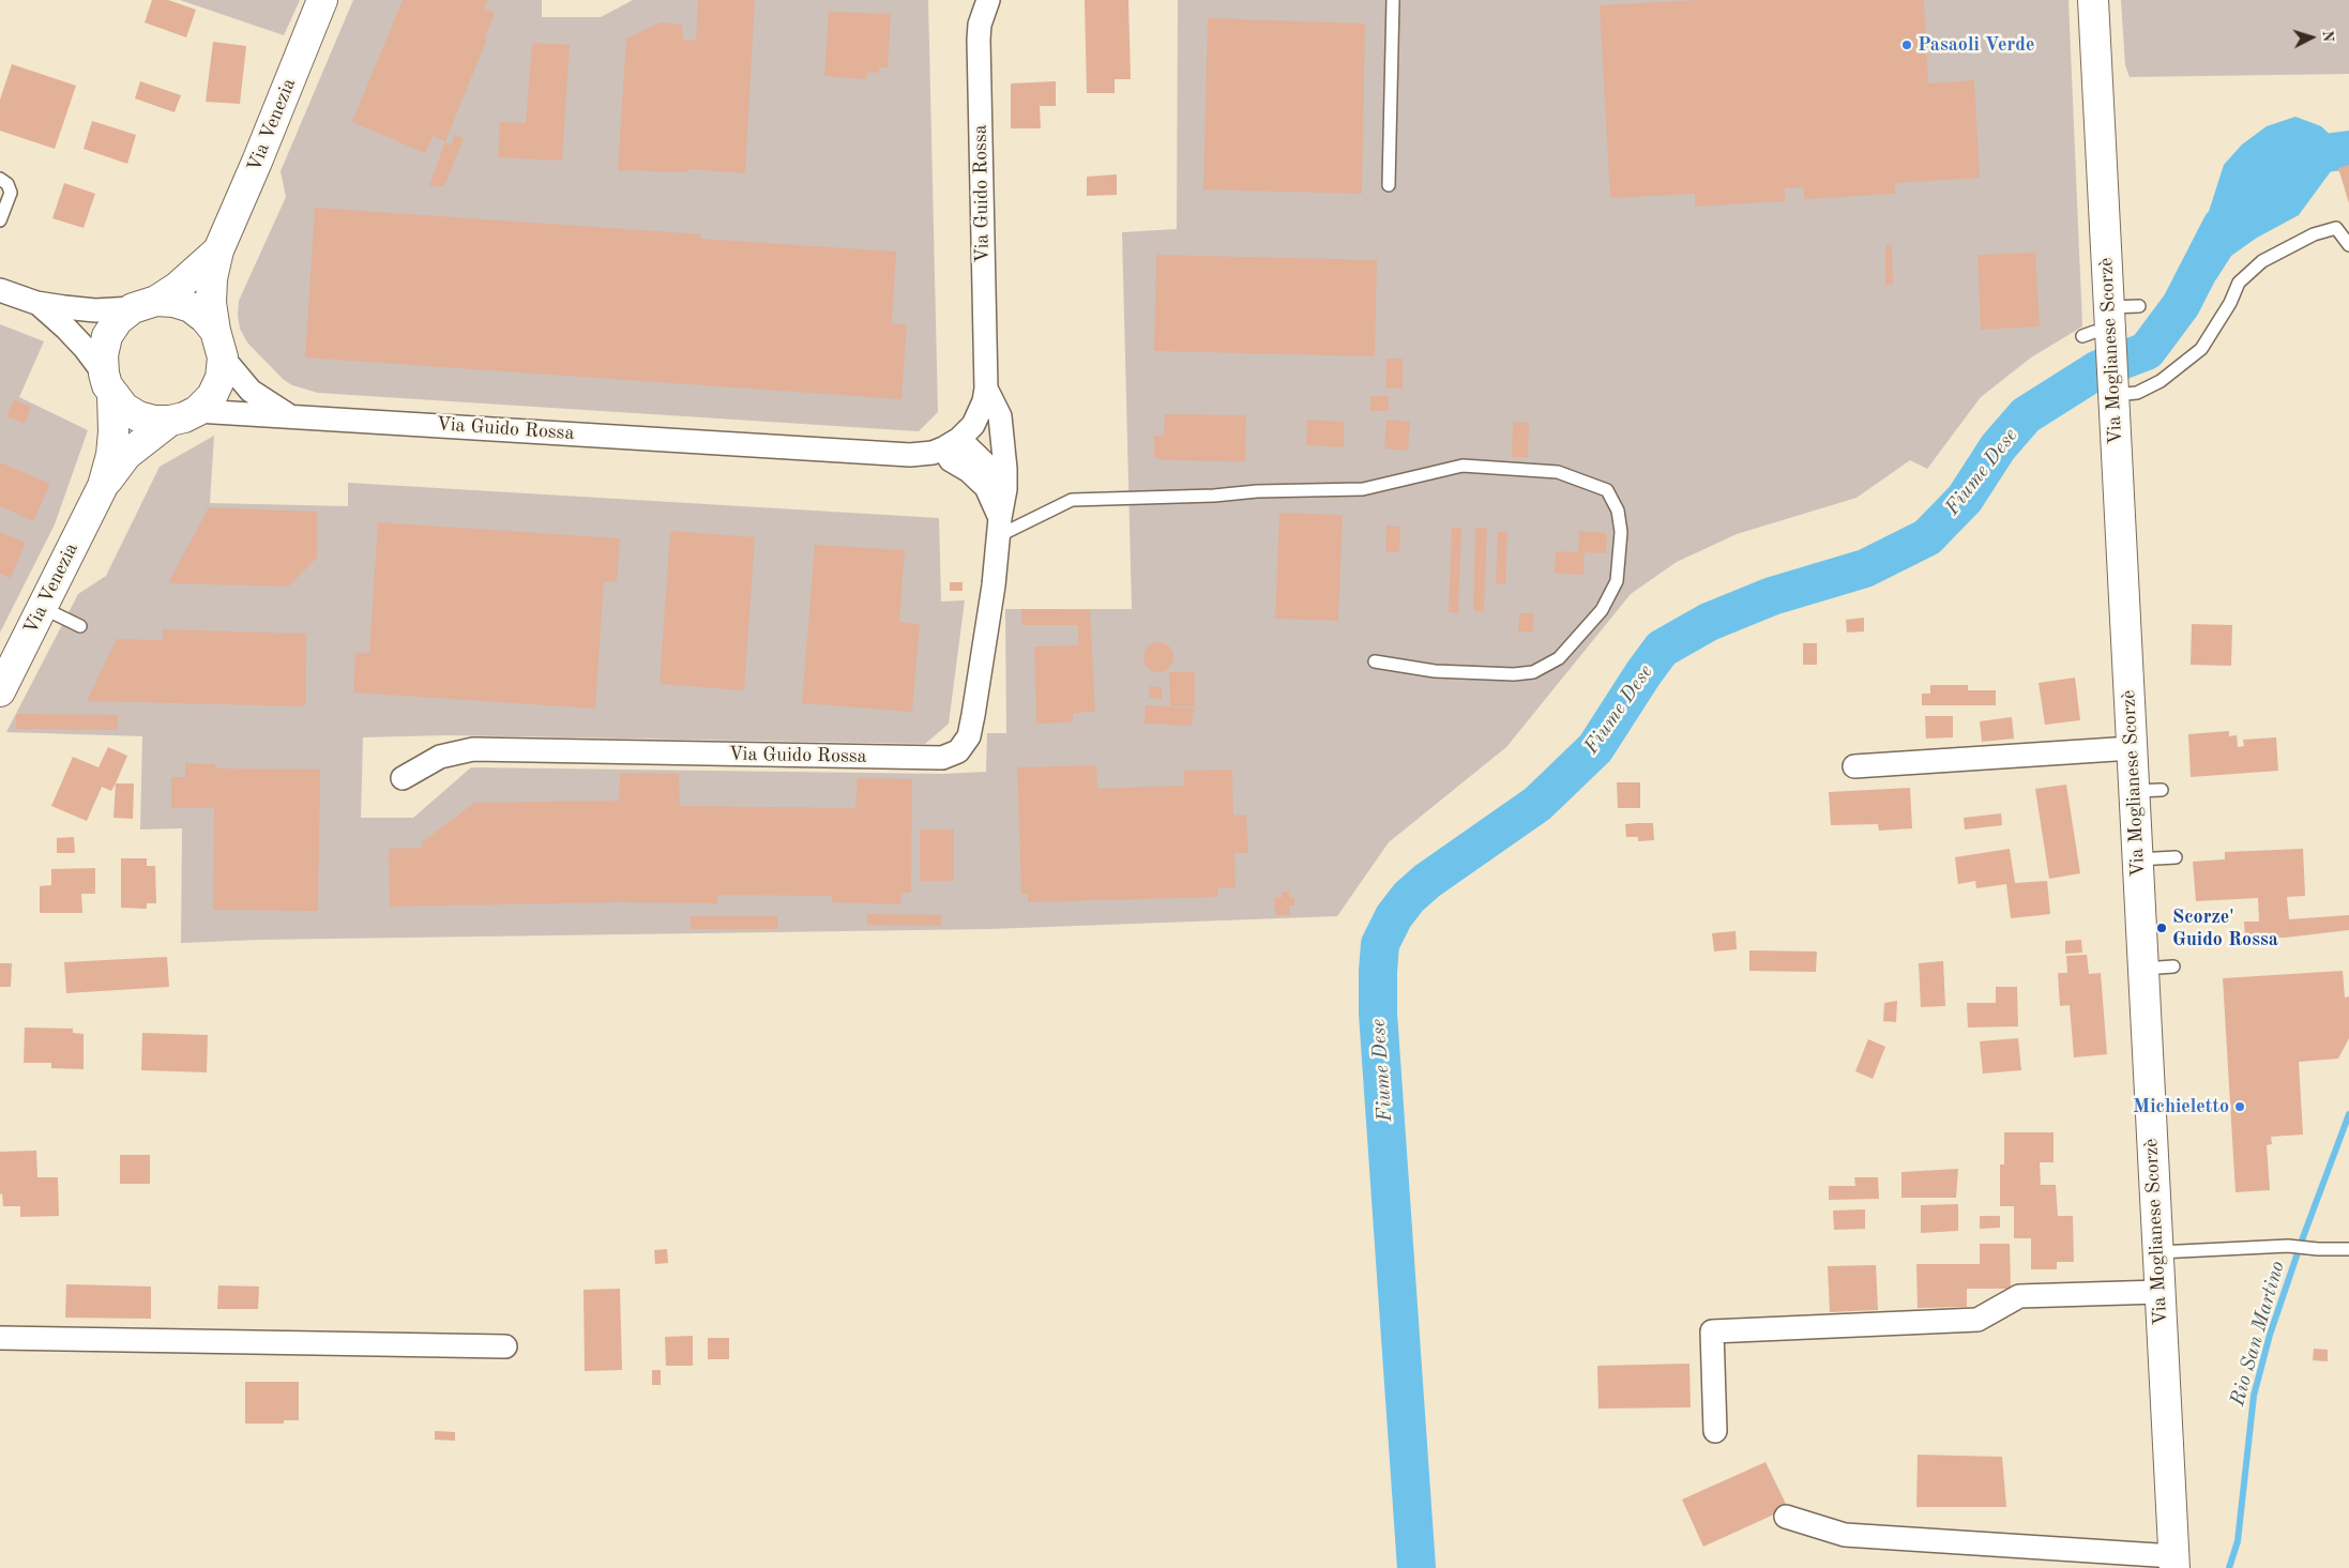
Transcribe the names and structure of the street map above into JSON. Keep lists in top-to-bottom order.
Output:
{
  "streets": {
    "main road": ["Via Venezia", "Via Moglianese Scorzè"],
    "street": ["Via Guido Rossa"]
  },
  "crossings": [
    ["Via Venezia", "Via Guido Rossa"]
  ],
  "water": ["Fiume Dese", "Rio San Martino"],
  "places": ["Pasaoli Verde", "Scorze' Guido Rossa", "Michieletto"],
  "north": "right"
}
